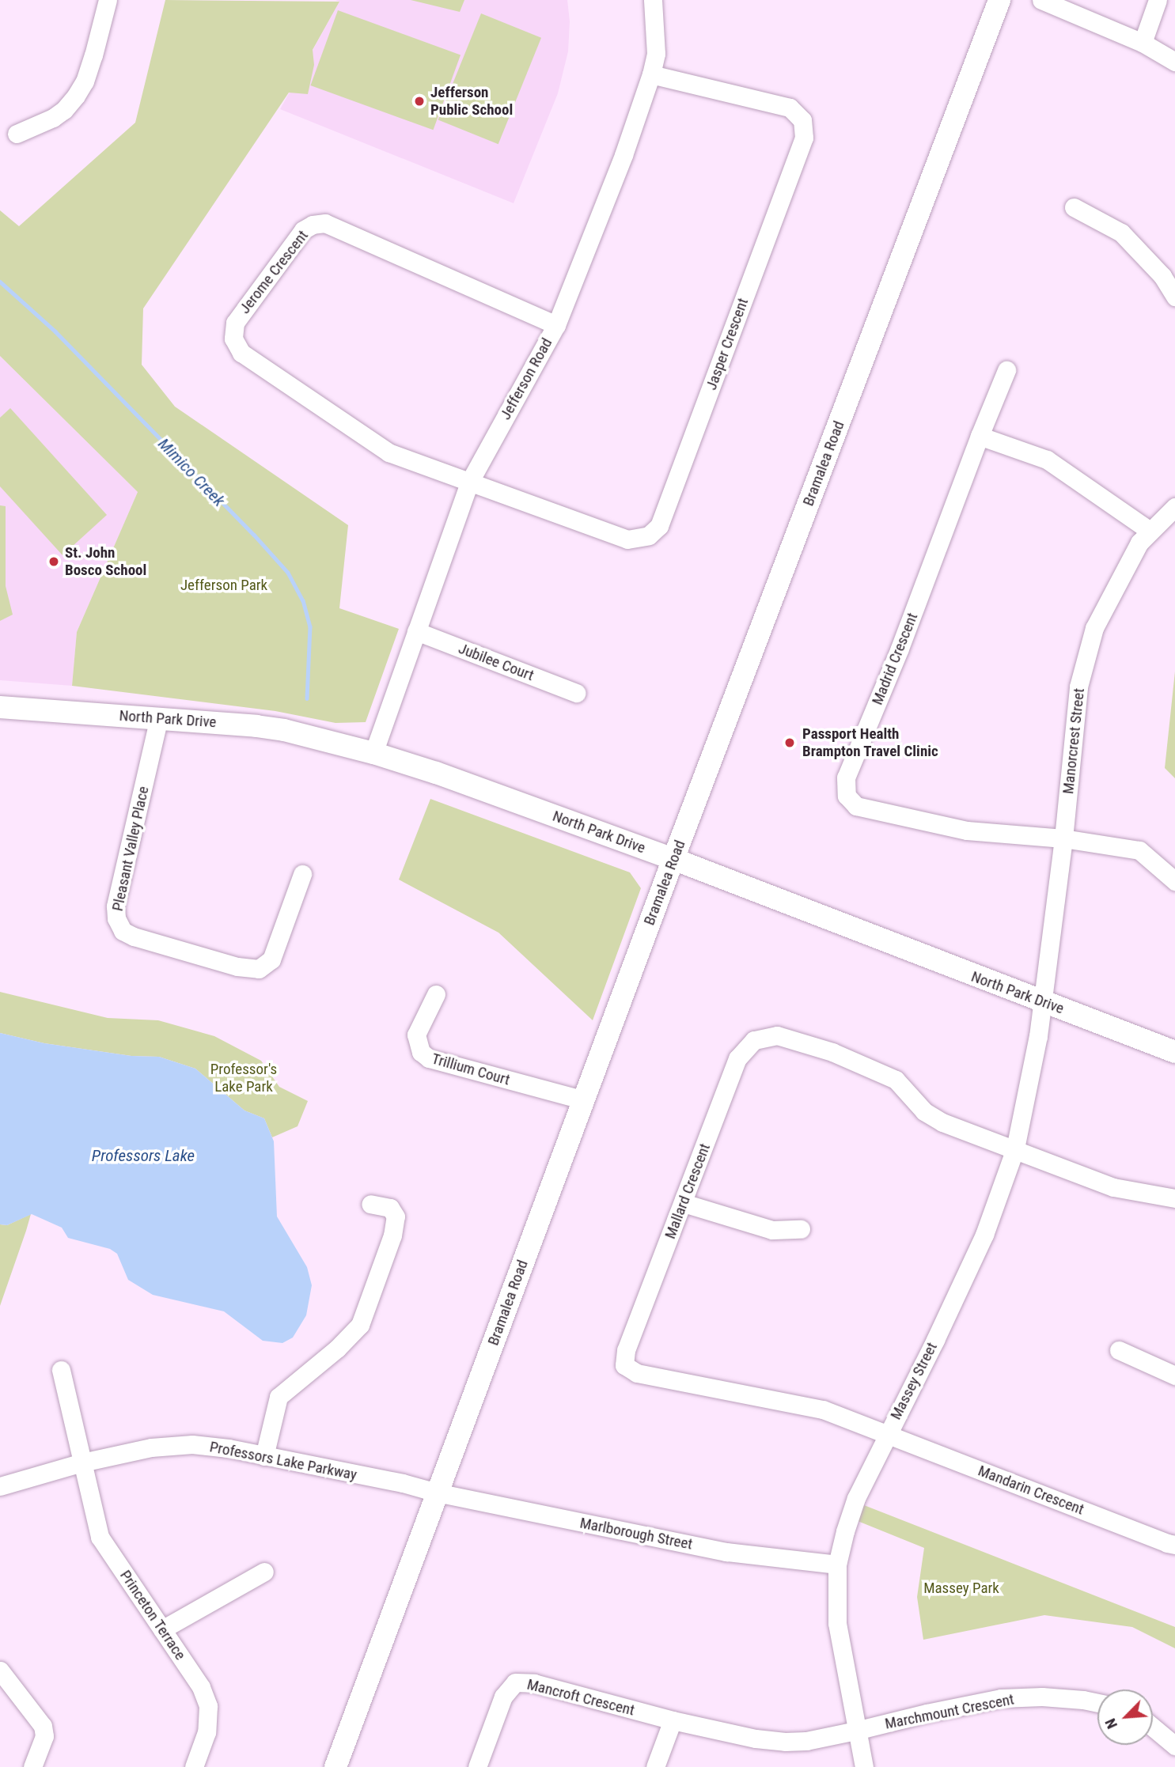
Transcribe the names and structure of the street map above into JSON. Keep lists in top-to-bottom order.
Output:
{
  "streets": {
    "main road": ["Bramalea Road", "North Park Drive"],
    "street": [
      "Jerome Crescent",
      "Jasper Crescent",
      "Jefferson Road",
      "Madrid Crescent",
      "Jubilee Court",
      "Manorcrest Street",
      "Pleasant Valley Place",
      "Trillium Court",
      "Mallard Crescent",
      "Massey Street",
      "Professors Lake Parkway",
      "Mandarin Crescent",
      "Marlborough Street",
      "Princeton Terrace",
      "Mancroft Crescent",
      "Marchmount Crescent"
    ]
  },
  "crossings": [
    ["Jerome Crescent", "Jasper Crescent"],
    ["Jerome Crescent", "Jefferson Road"],
    ["Jasper Crescent", "Jefferson Road"],
    ["Jefferson Road", "Jubilee Court"],
    ["Jefferson Road", "North Park Drive"],
    ["Bramalea Road", "North Park Drive"],
    ["Bramalea Road", "Trillium Court"],
    ["Bramalea Road", "Professors Lake Parkway"],
    ["Bramalea Road", "Marlborough Street"],
    ["Madrid Crescent", "Manorcrest Street"],
    ["North Park Drive", "Manorcrest Street"],
    ["North Park Drive", "Pleasant Valley Place"],
    ["North Park Drive", "Massey Street"],
    ["Manorcrest Street", "Massey Street"],
    ["Mallard Crescent", "Massey Street"],
    ["Mallard Crescent", "Mandarin Crescent"],
    ["Massey Street", "Mandarin Crescent"],
    ["Massey Street", "Marlborough Street"],
    ["Massey Street", "Mancroft Crescent"],
    ["Massey Street", "Marchmount Crescent"],
    ["Professors Lake Parkway", "Marlborough Street"],
    ["Professors Lake Parkway", "Princeton Terrace"],
    ["Mancroft Crescent", "Marchmount Crescent"]
  ],
  "water": ["Mimico Creek", "Professors Lake"],
  "parks": ["Jefferson Park", "Professor's Lake Park", "Massey Park"],
  "places": ["Jefferson Public School", "St. John Bosco School", "Passport Health Brampton Travel Clinic"],
  "north": "bottom left"
}
